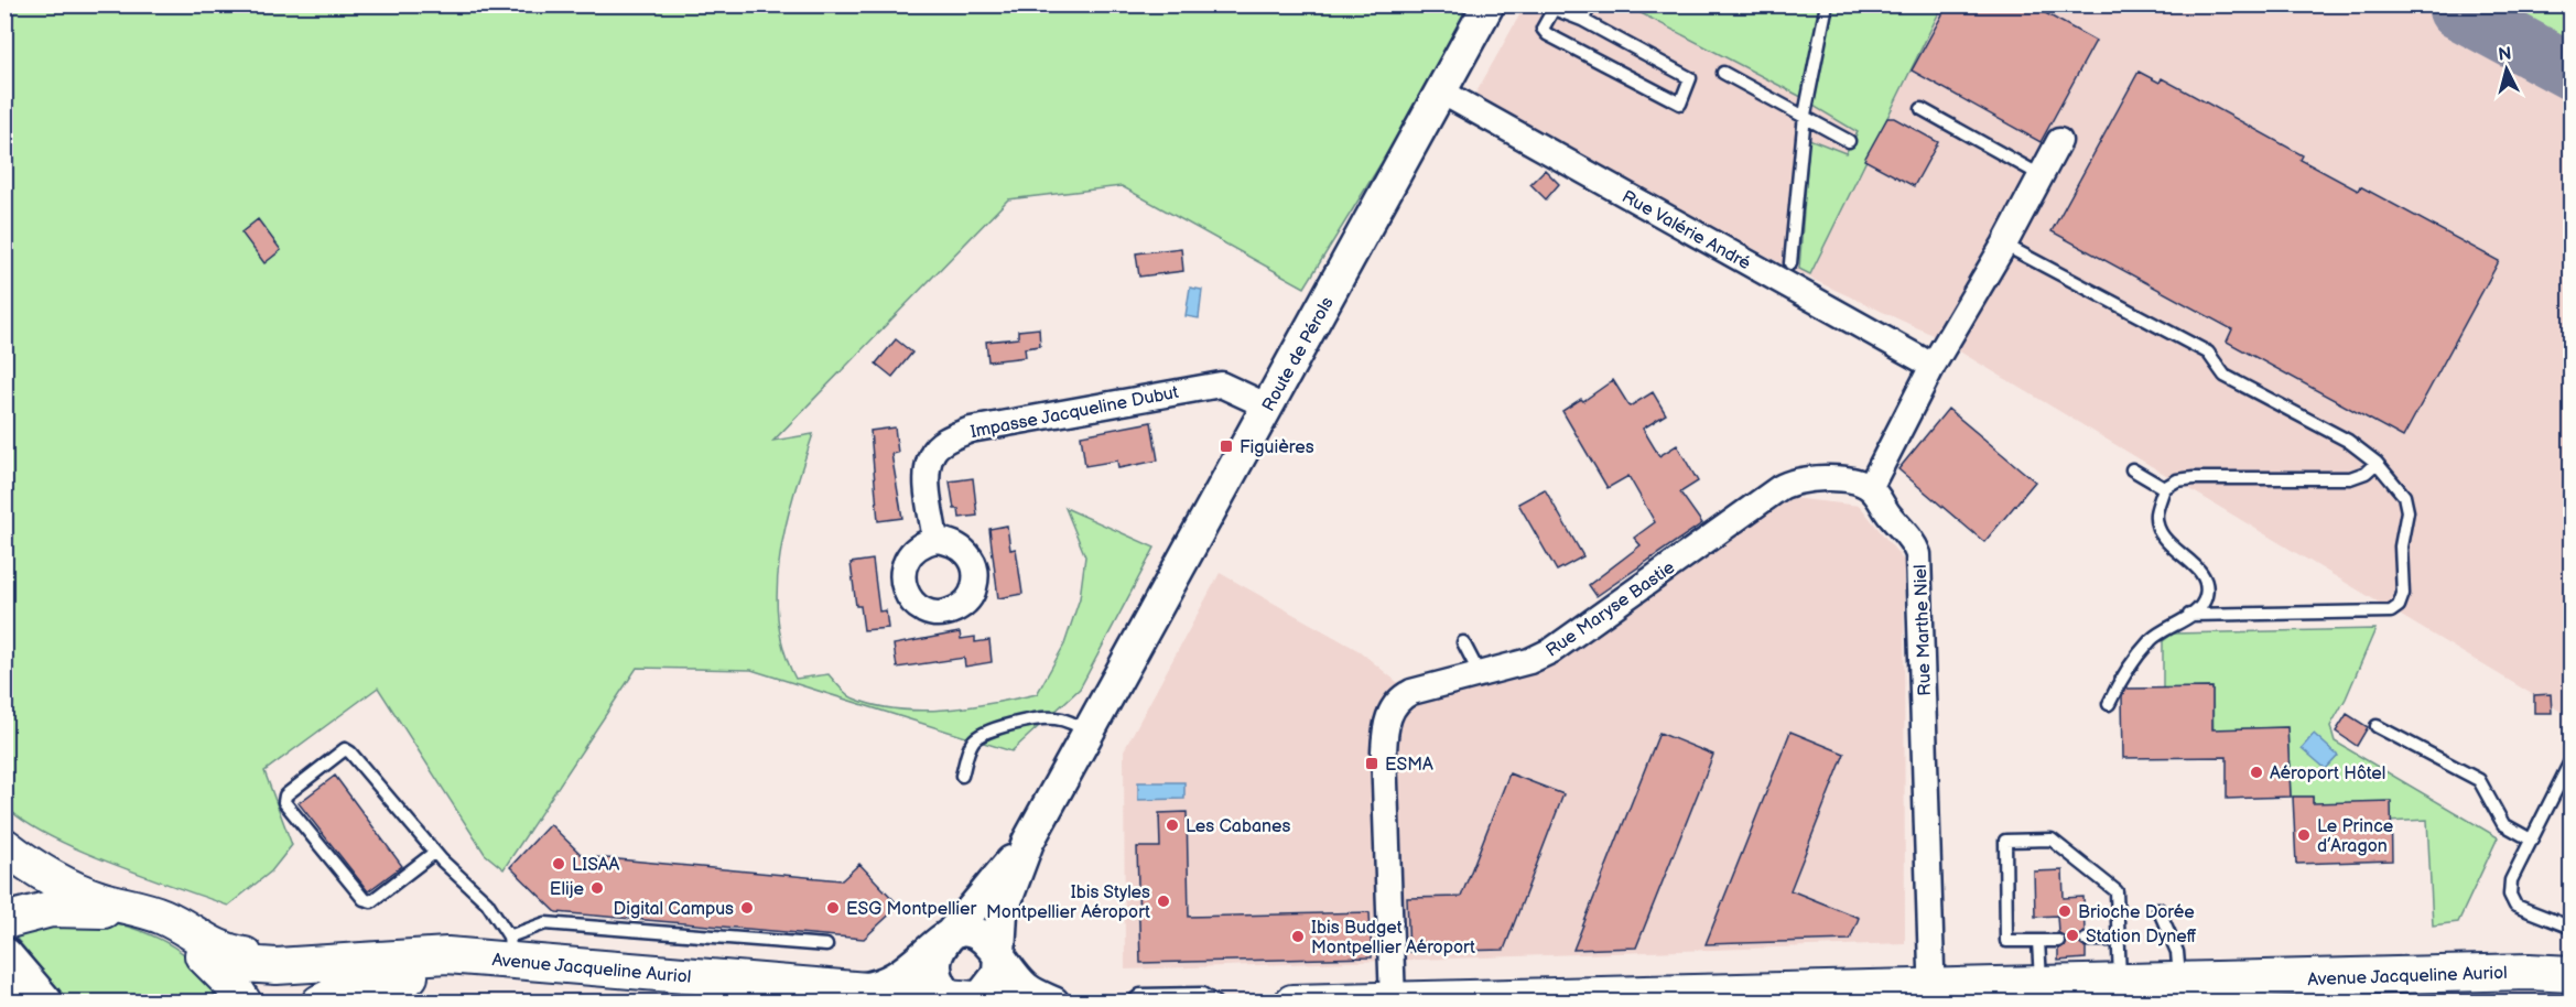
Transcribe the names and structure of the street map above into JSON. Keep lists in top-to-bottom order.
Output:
{
  "streets": {
    "main road": ["Avenue Jacqueline Auriol"],
    "street": [
      "Rue Valérie André",
      "Route de Pérols",
      "Impasse Jacqueline Dubut",
      "Rue Maryse Bastie",
      "Rue Marthe Niel"
    ]
  },
  "crossings": [
    ["Rue Valérie André", "Route de Pérols"],
    ["Route de Pérols", "Impasse Jacqueline Dubut"],
    ["Route de Pérols", "Avenue Jacqueline Auriol"],
    ["Rue Maryse Bastie", "Rue Marthe Niel"],
    ["Rue Maryse Bastie", "Avenue Jacqueline Auriol"],
    ["Rue Marthe Niel", "Avenue Jacqueline Auriol"]
  ],
  "places": {
    "transit": ["Figuières", "ESMA"],
    "other": [
      "Aéroport Hôtel",
      "Les Cabanes",
      "Le Prince d’Aragon",
      "LISAA",
      "Elije",
      "Ibis Styles Montpellier Aéroport",
      "Digital Campus",
      "ESG Montpellier",
      "Brioche Dorée",
      "Station Dyneff",
      "Ibis Budget Montpellier Aéroport"
    ]
  },
  "north": "top"
}
